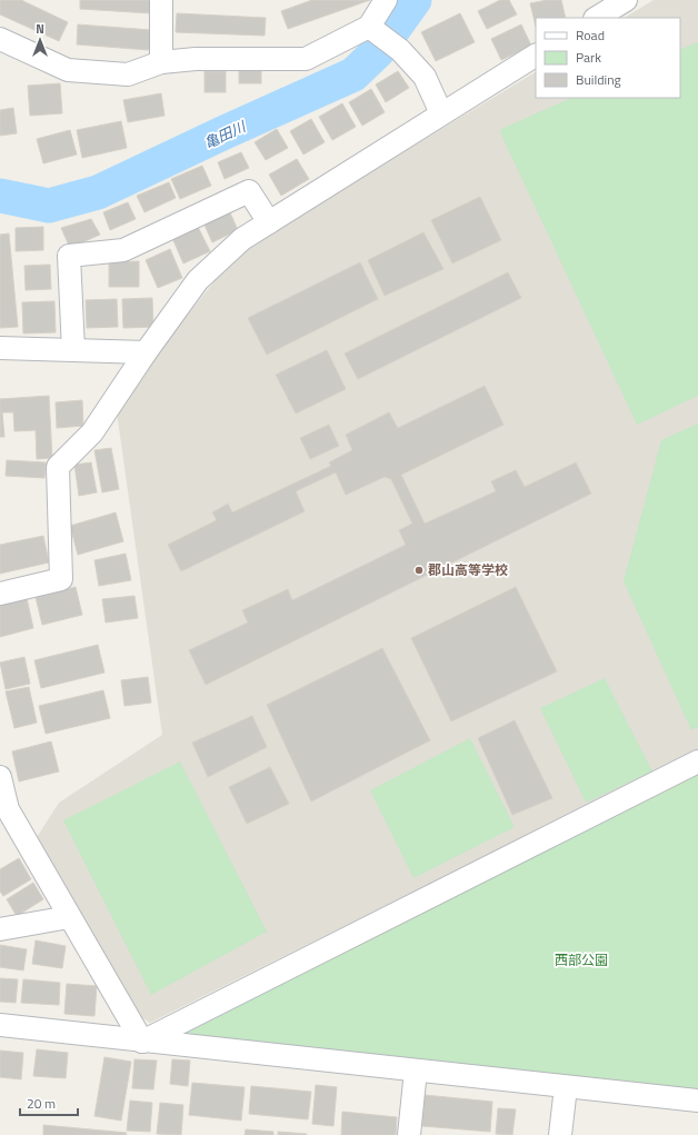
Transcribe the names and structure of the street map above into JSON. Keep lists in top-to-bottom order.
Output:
{
  "water": ["亀田川"],
  "parks": ["西部公園"],
  "places": ["郡山高等学校"],
  "legend": ["Road", "Park", "Building"],
  "scale_bar": "20 m",
  "north": "top"
}
